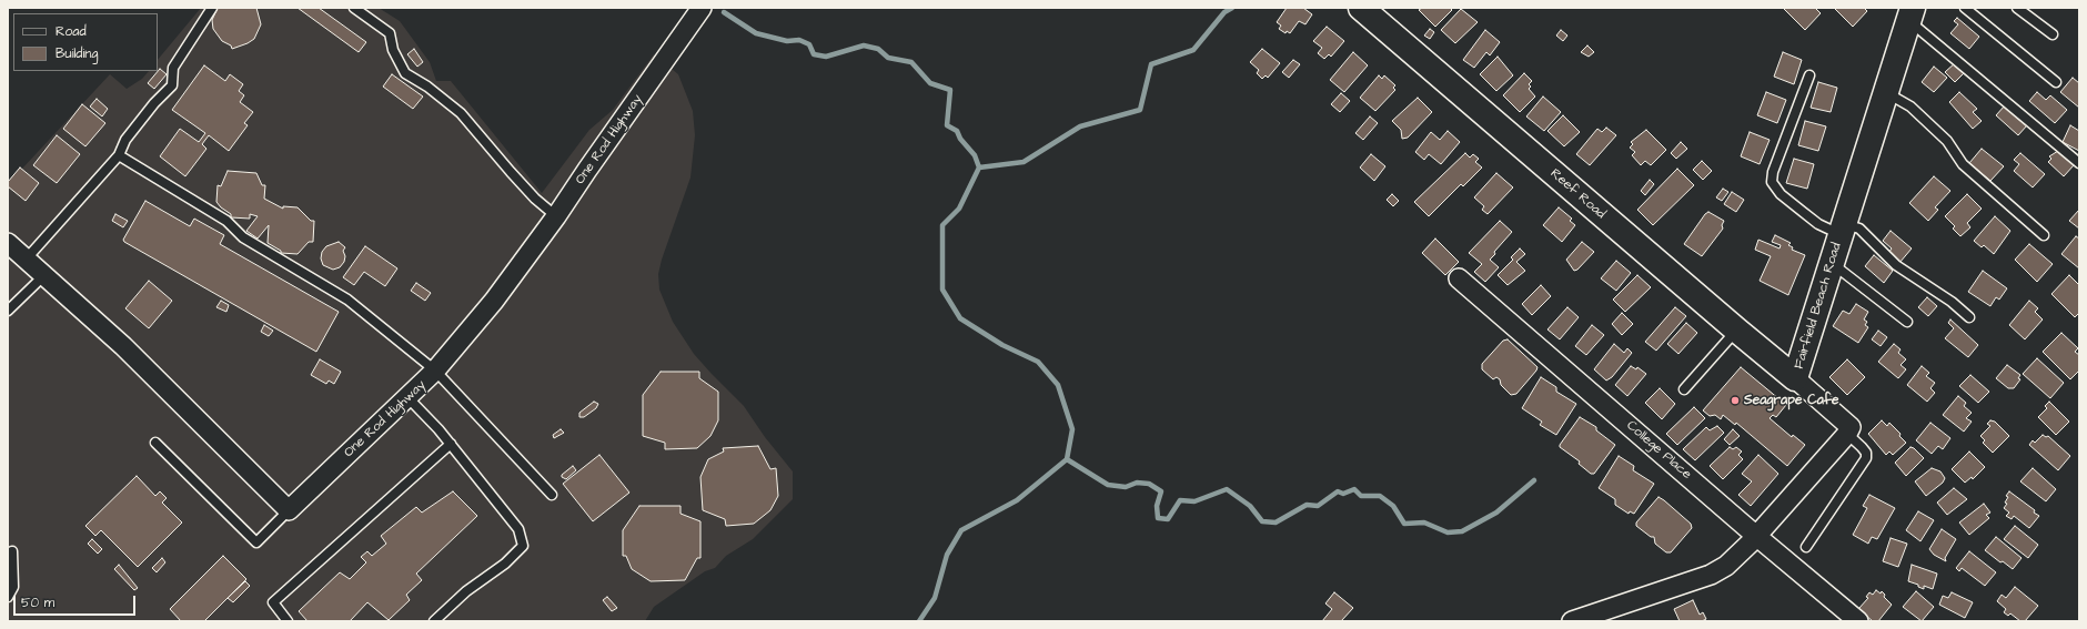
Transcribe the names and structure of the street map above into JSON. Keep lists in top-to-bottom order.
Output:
{
  "streets": {
    "street": [
      "One Rod Highway",
      "Reef Road",
      "Fairfield Beach Road",
      "College Place"
    ]
  },
  "crossings": [
    ["Reef Road", "Fairfield Beach Road"]
  ],
  "places": ["Seagrape Cafe"],
  "legend": ["Road", "Building"],
  "scale_bar": "50 m"
}
